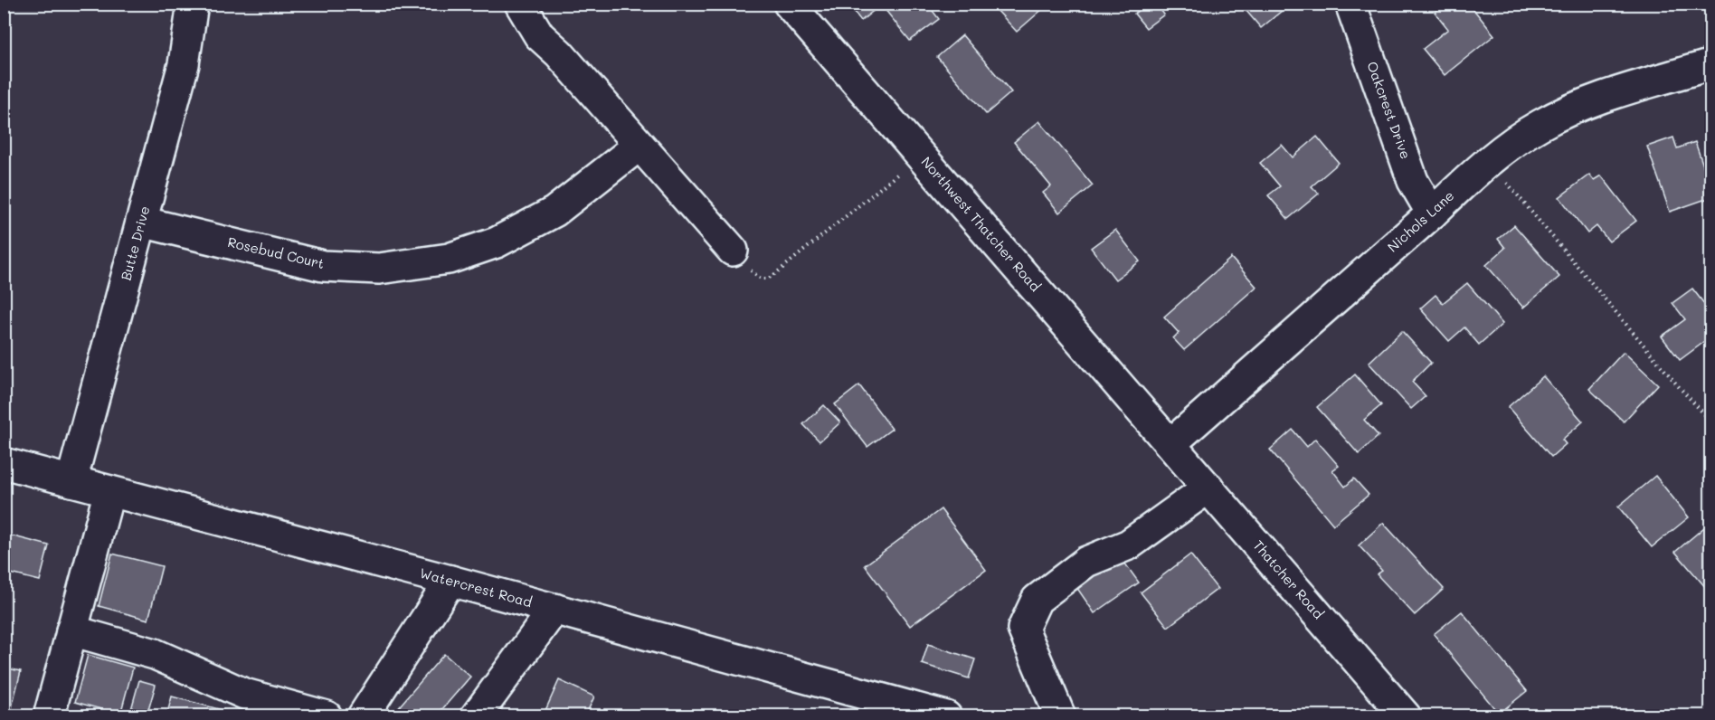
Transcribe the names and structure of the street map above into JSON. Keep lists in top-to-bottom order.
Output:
{
  "streets": {
    "street": [
      "Oakcrest Drive",
      "Nichols Lane",
      "Northwest Thatcher Road",
      "Butte Drive",
      "Rosebud Court",
      "Thatcher Road",
      "Watercrest Road"
    ]
  },
  "crossings": [
    ["Oakcrest Drive", "Nichols Lane"],
    ["Nichols Lane", "Northwest Thatcher Road"],
    ["Nichols Lane", "Thatcher Road"],
    ["Northwest Thatcher Road", "Thatcher Road"],
    ["Butte Drive", "Rosebud Court"],
    ["Butte Drive", "Watercrest Road"]
  ]
}
